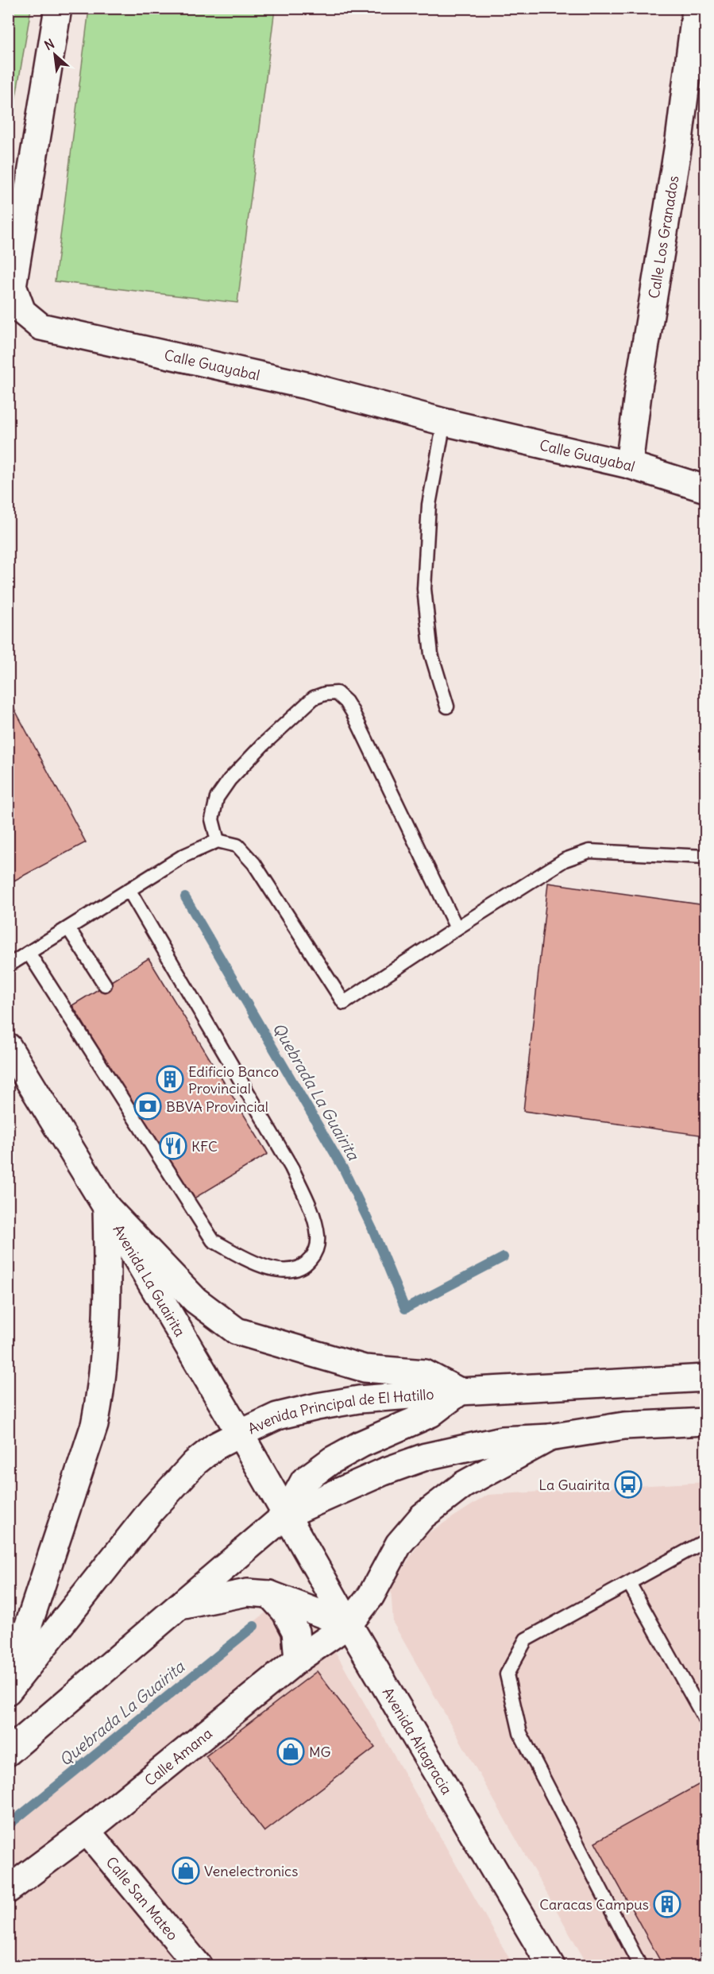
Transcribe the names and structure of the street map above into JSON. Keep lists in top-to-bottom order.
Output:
{
  "streets": {
    "main road": [
      "Calle Los Granados",
      "Calle Guayabal",
      "Avenida La Guairita",
      "Avenida Principal de El Hatillo",
      "Avenida Altagracia",
      "Calle Amana",
      "Calle San Mateo"
    ]
  },
  "crossings": [
    ["Calle Los Granados", "Calle Guayabal"],
    ["Avenida La Guairita", "Avenida Principal de El Hatillo"],
    ["Avenida La Guairita", "Avenida Altagracia"],
    ["Avenida Altagracia", "Calle Amana"],
    ["Calle Amana", "Calle San Mateo"]
  ],
  "water": ["Quebrada La Guairita"],
  "places": {
    "building": ["Edificio Banco Provincial", "Caracas Campus"],
    "bank": ["BBVA Provincial"],
    "restaurant": ["KFC"],
    "bus stop": ["La Guairita"],
    "shop": ["MG", "Venelectronics"]
  },
  "north": "top left"
}
